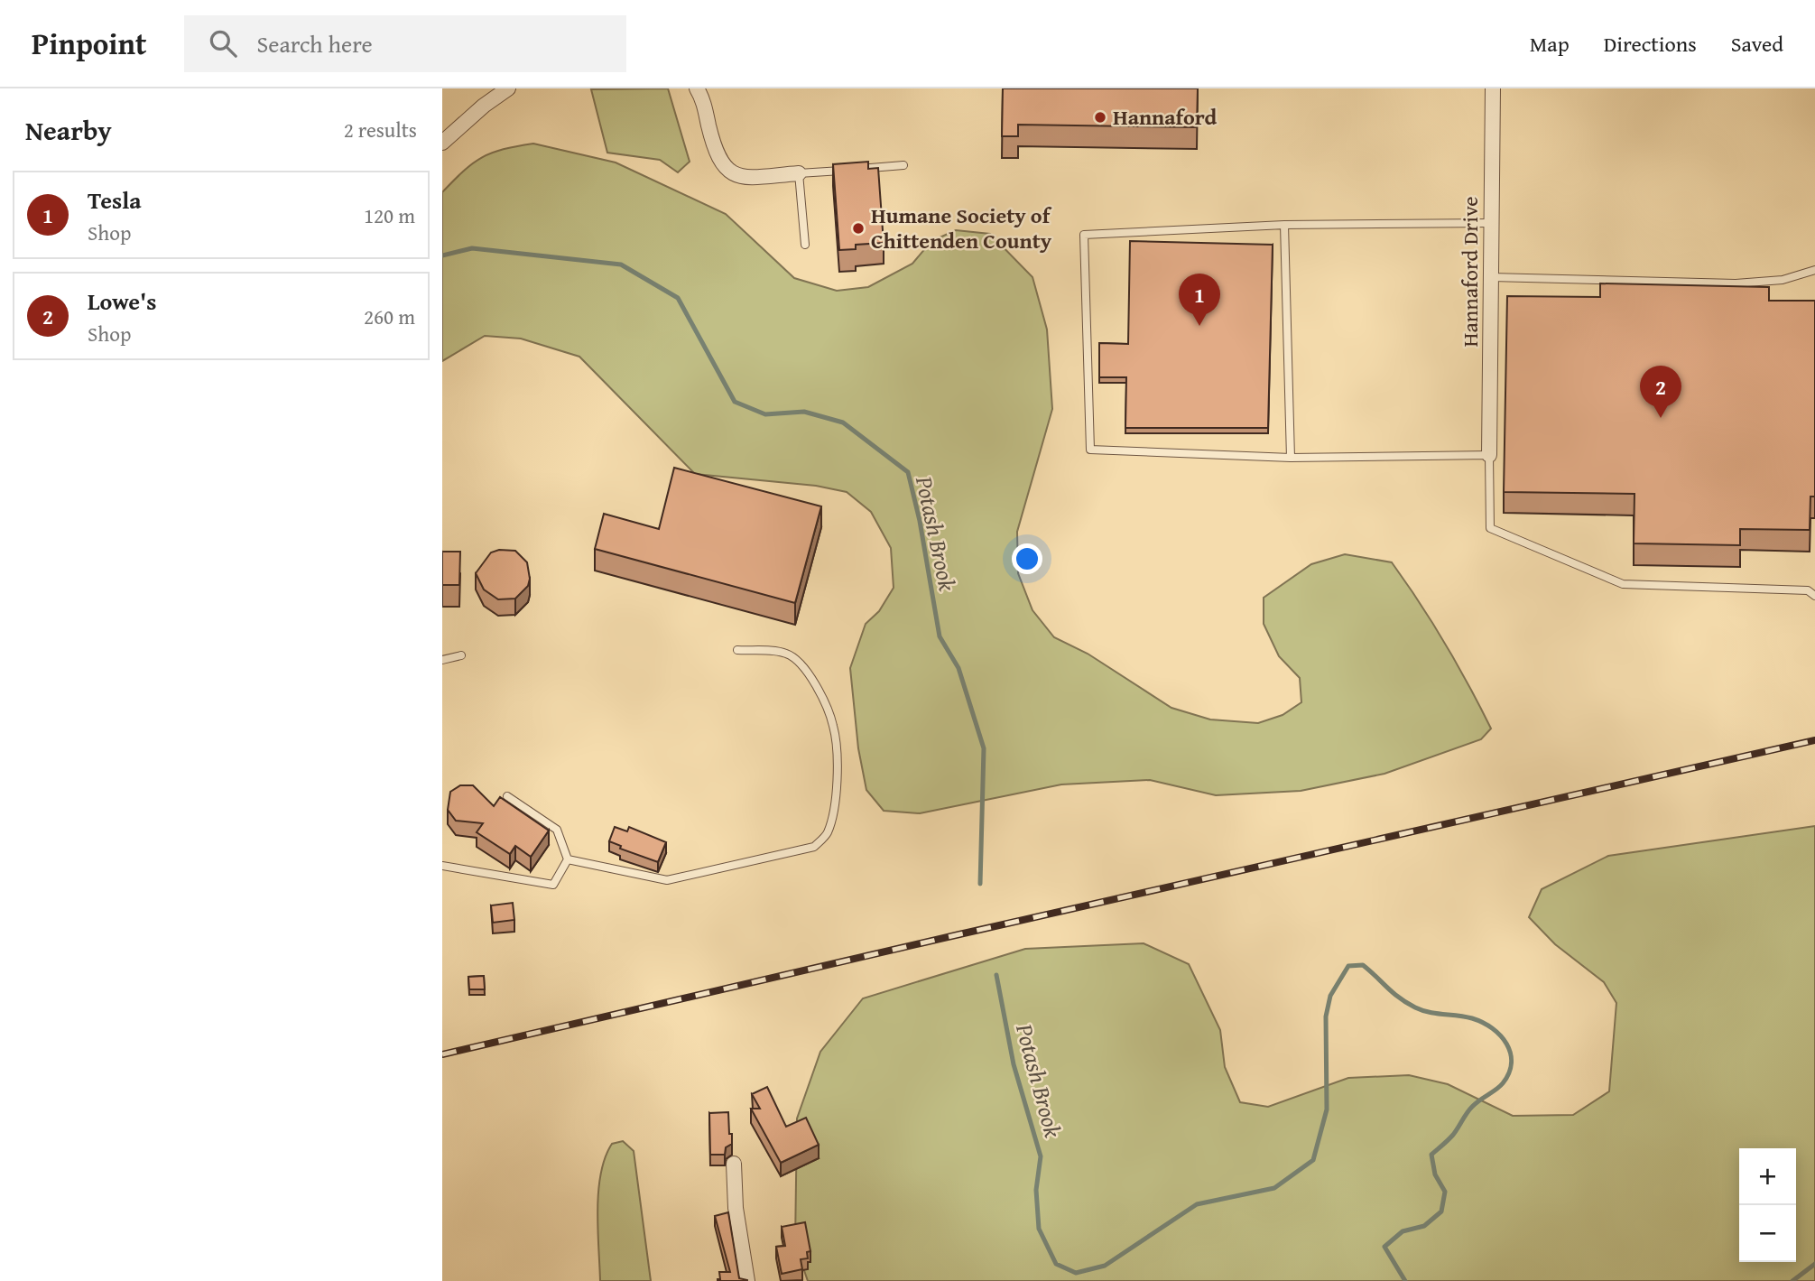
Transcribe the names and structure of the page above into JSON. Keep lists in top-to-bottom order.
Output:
{
  "streets": {
    "street": ["Hannaford Drive"]
  },
  "water": ["Potash Brook"],
  "places": ["Hannaford", "Humane Society of Chittenden County"],
  "page": {
    "header": "Pinpoint",
    "search": "Search here",
    "nav": ["Map", "Directions", "Saved"],
    "heading": ["Nearby", "2 results"],
    "list": [
      {
        "mark": "1",
        "name": "Tesla",
        "note": "Shop",
        "value": "120 m"
      },
      {
        "mark": "2",
        "name": "Lowe's",
        "note": "Shop",
        "value": "260 m"
      }
    ],
    "pins": ["1", "2"],
    "map_buttons": ["+", "−"]
  }
}
